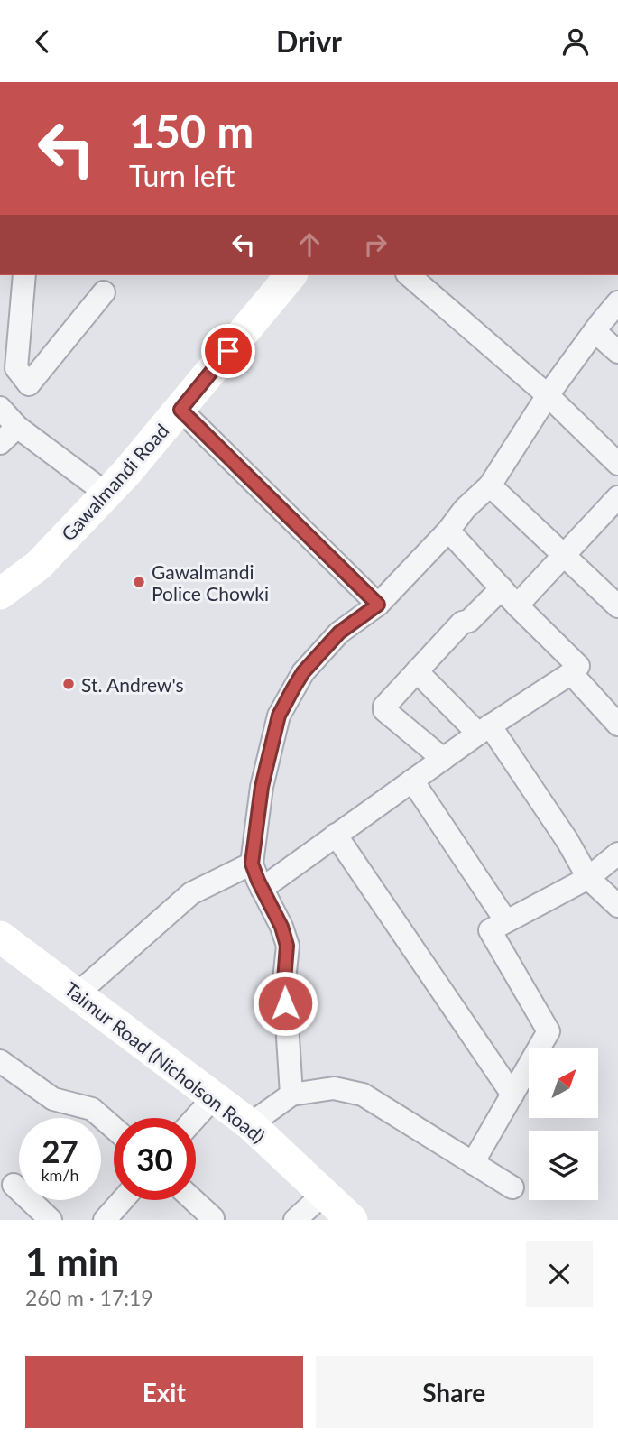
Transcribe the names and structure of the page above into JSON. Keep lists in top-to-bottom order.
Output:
{
  "streets": {
    "street": ["Gawalmandi Road", "Taimur Road (Nicholson Road)"]
  },
  "places": ["Gawalmandi Police Chowki", "St. Andrew's"],
  "north": "top right",
  "page": {
    "header": "Drivr",
    "turn": ["150 m", "Turn left"],
    "speed": "27 km/h",
    "limit": "30",
    "heading": ["1 min", "260 m · 17:19"],
    "buttons": ["Exit", "Share"]
  }
}
